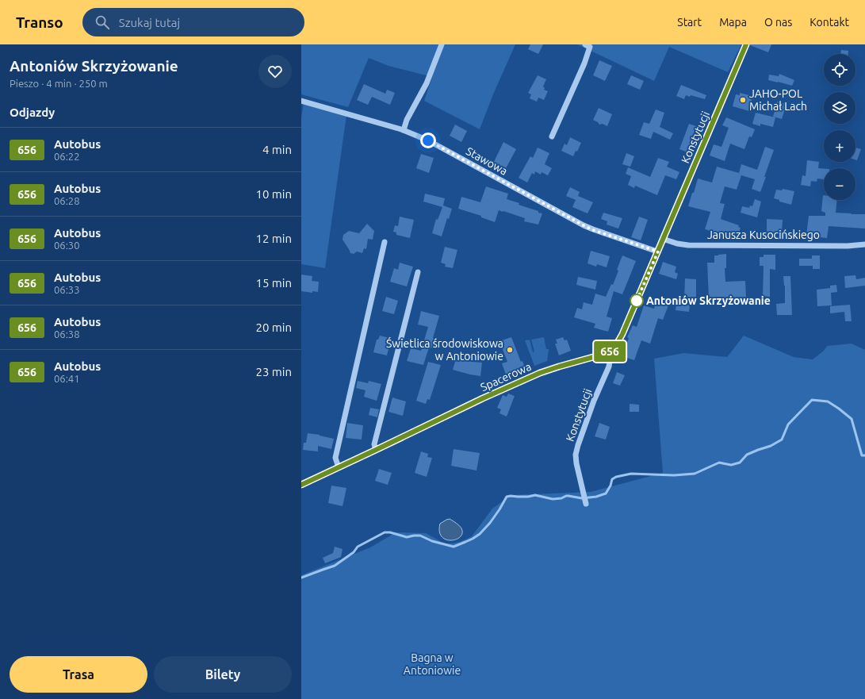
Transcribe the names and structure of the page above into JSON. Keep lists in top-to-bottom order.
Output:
{
  "streets": {
    "street": [
      "Konstytucji",
      "Stawowa",
      "Janusza Kusocińskiego",
      "Spacerowa"
    ]
  },
  "crossings": [
    ["Konstytucji", "Janusza Kusocińskiego"],
    ["Konstytucji", "Spacerowa"]
  ],
  "parks": ["Bagna w Antoniowie"],
  "places": ["JAHO-POL Michał Lach", "Antoniów Skrzyżowanie", "Świetlica środowiskowa w Antoniowie"],
  "lines": ["bus line 656"],
  "page": {
    "header": "Transo",
    "search": "Szukaj tutaj",
    "nav": [
      "Start",
      "Mapa",
      "O nas",
      "Kontakt"
    ],
    "heading": [
      ["Antoniów Skrzyżowanie", "Pieszo · 4 min · 250 m"],
      "Odjazdy"
    ],
    "on_map": "656",
    "map_buttons": ["+", "−"],
    "list": [
      {
        "mark": "656",
        "name": "Autobus",
        "note": "06:22",
        "value": "4 min"
      },
      {
        "mark": "656",
        "name": "Autobus",
        "note": "06:28",
        "value": "10 min"
      },
      {
        "mark": "656",
        "name": "Autobus",
        "note": "06:30",
        "value": "12 min"
      },
      {
        "mark": "656",
        "name": "Autobus",
        "note": "06:33",
        "value": "15 min"
      },
      {
        "mark": "656",
        "name": "Autobus",
        "note": "06:38",
        "value": "20 min"
      },
      {
        "mark": "656",
        "name": "Autobus",
        "note": "06:41",
        "value": "23 min"
      }
    ],
    "buttons": ["Trasa", "Bilety"]
  }
}
